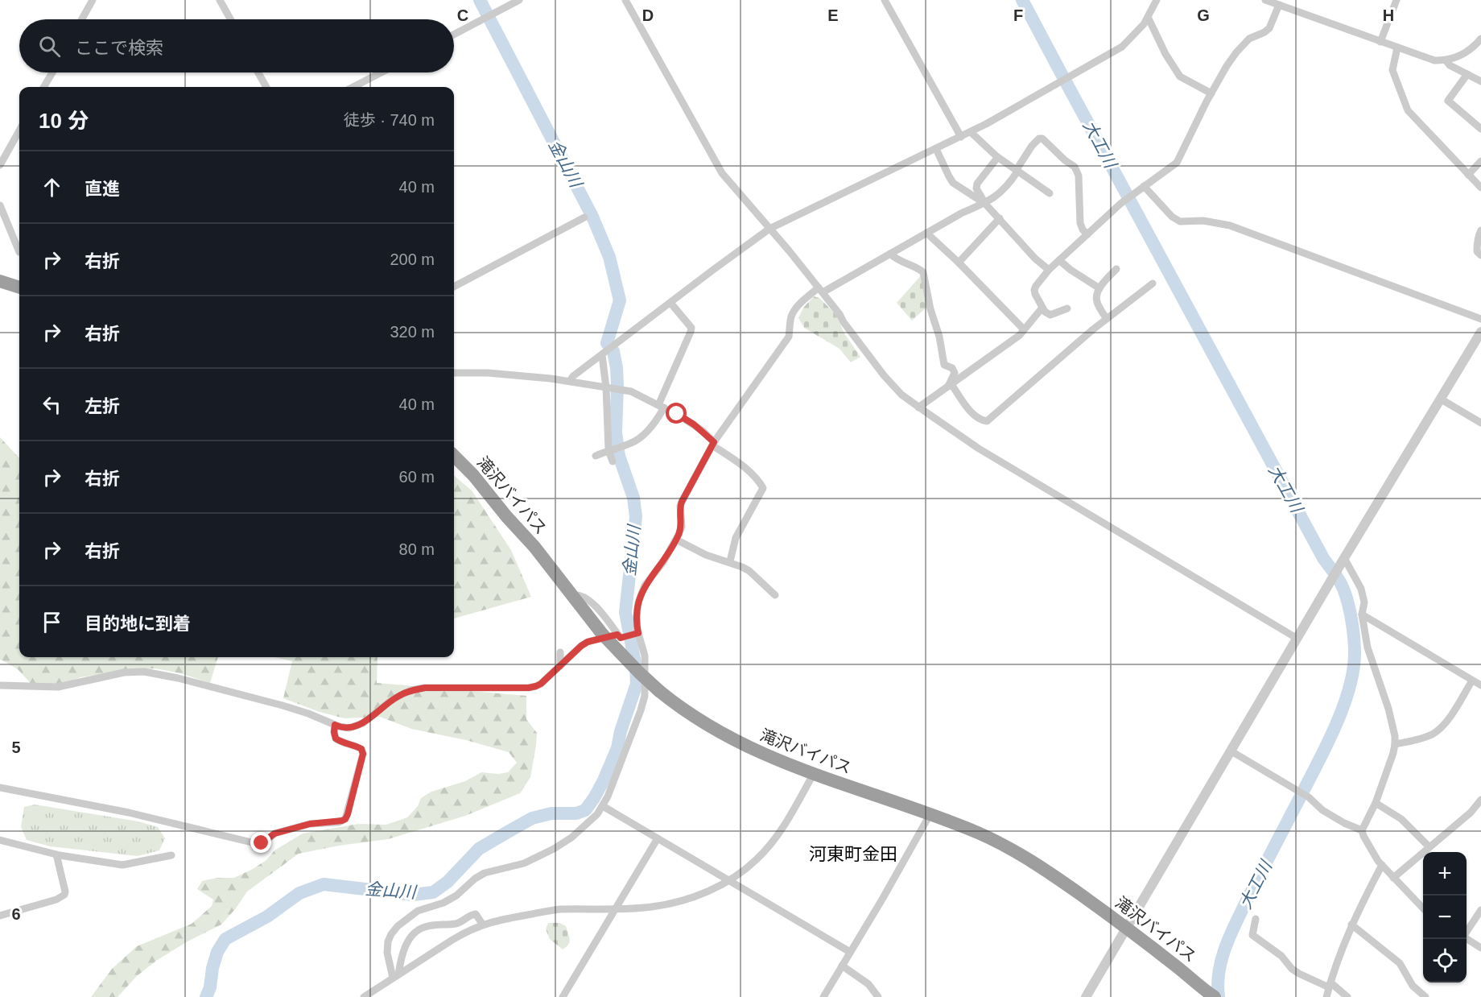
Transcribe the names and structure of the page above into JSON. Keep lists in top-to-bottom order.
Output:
{
  "streets": {
    "highway": ["滝沢バイパス"]
  },
  "districts": ["河東町金田"],
  "water": ["大工川", "金山川"],
  "page": {
    "search": "ここで検索",
    "heading": ["10 分", "徒歩 · 740 m"],
    "list": [
      ["直進", "40 m"],
      ["右折", "200 m"],
      ["右折", "320 m"],
      ["左折", "40 m"],
      ["右折", "60 m"],
      ["右折", "80 m"],
      "目的地に到着"
    ],
    "map_buttons": ["+", "−"]
  },
  "grid": {
    "columns": [
      "C",
      "D",
      "E",
      "F",
      "G",
      "H"
    ],
    "rows": ["5", "6"]
  }
}
